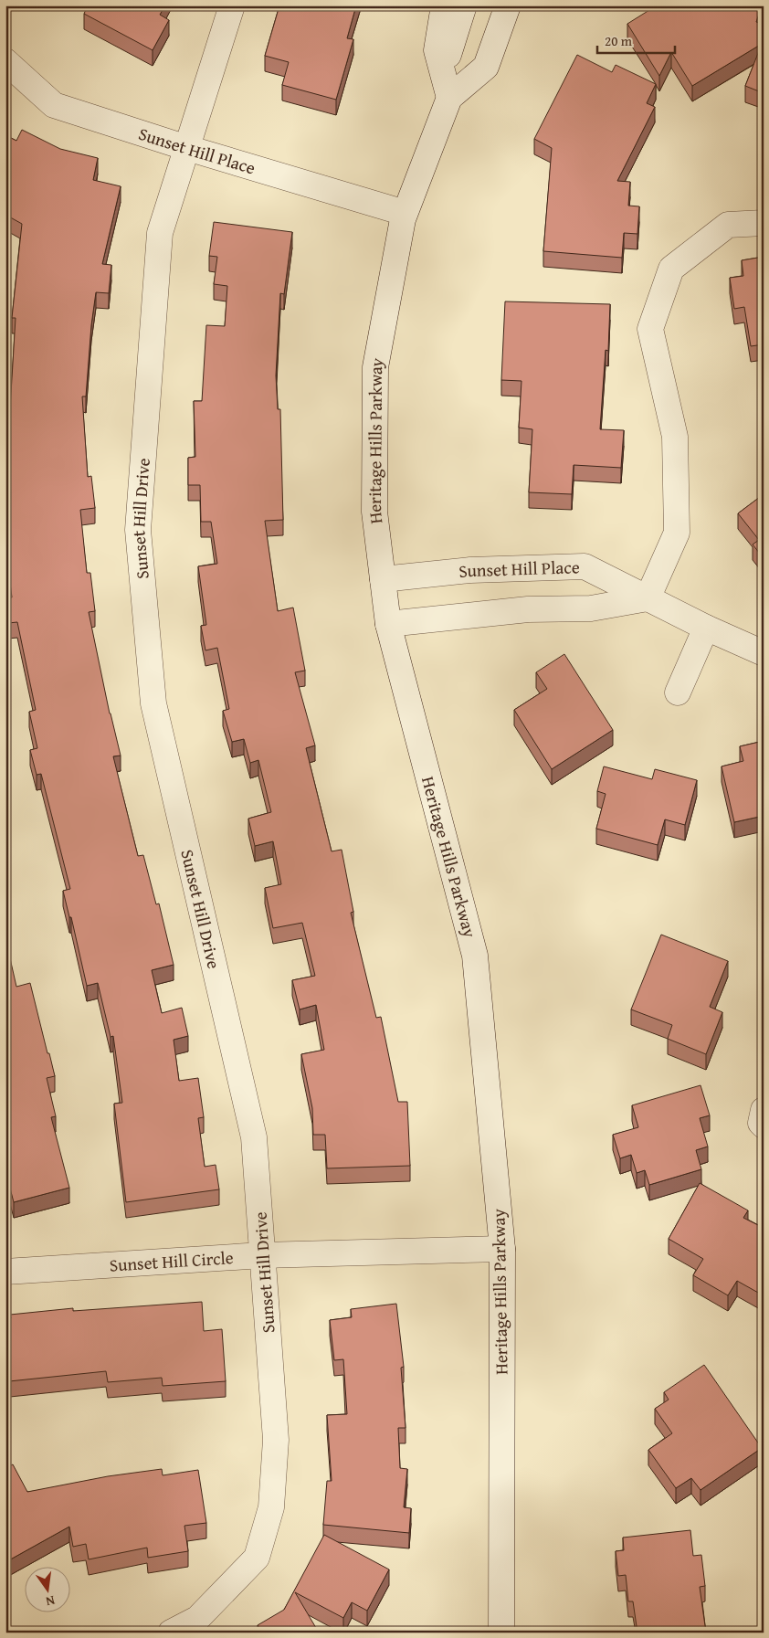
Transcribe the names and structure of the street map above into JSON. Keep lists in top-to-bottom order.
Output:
{
  "streets": {
    "street": [
      "Sunset Hill Place",
      "Heritage Hills Parkway",
      "Sunset Hill Drive",
      "Sunset Hill Circle"
    ]
  },
  "crossings": [
    ["Sunset Hill Place", "Heritage Hills Parkway"],
    ["Sunset Hill Place", "Sunset Hill Drive"],
    ["Heritage Hills Parkway", "Sunset Hill Circle"],
    ["Sunset Hill Drive", "Sunset Hill Circle"]
  ],
  "scale_bar": "20 m",
  "north": "bottom"
}
